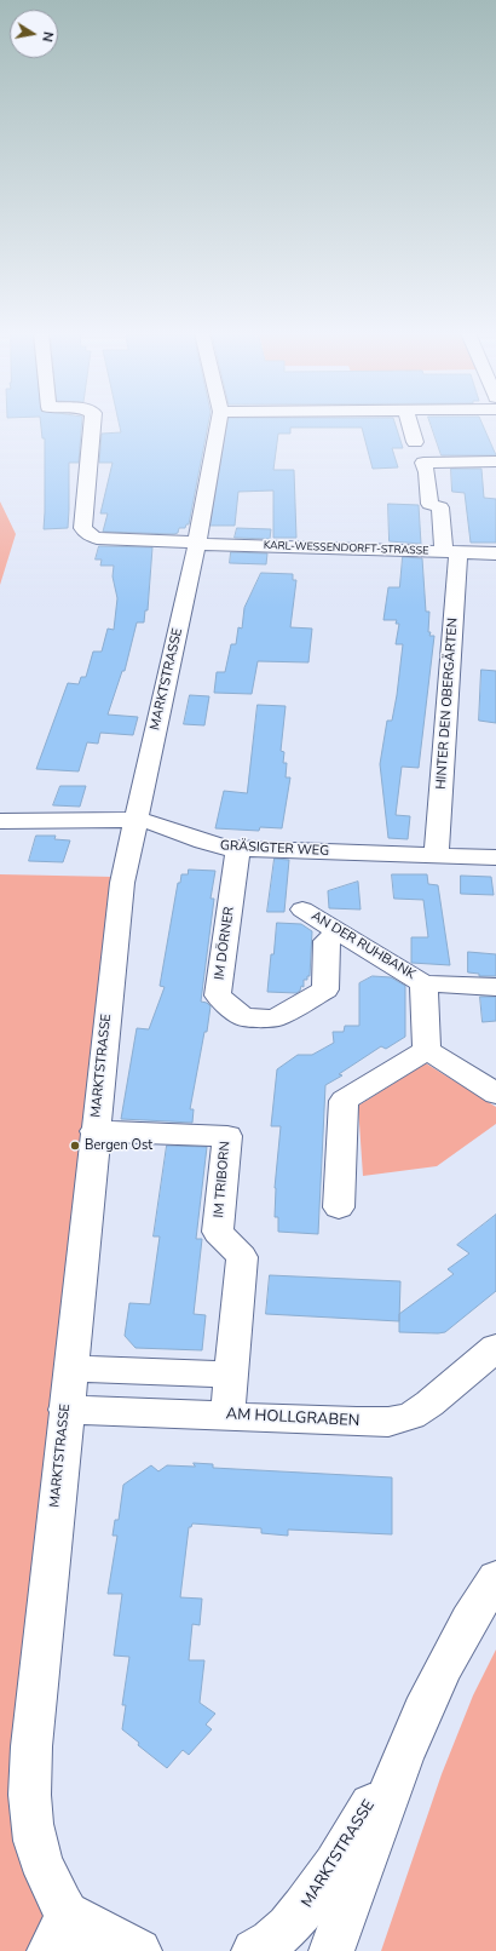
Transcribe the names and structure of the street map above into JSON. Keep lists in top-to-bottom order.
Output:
{
  "streets": {
    "street": [
      "KARL-WESSENDORFT-STRASSE",
      "MARKTSTRASSE",
      "HINTER DEN OBERGÄRTEN",
      "GRÄSIGTER WEG",
      "IM DÖRNER",
      "AN DER RUHBANK",
      "IM TRIBORN",
      "AM HOLLGRABEN"
    ]
  },
  "crossings": [
    ["KARL-WESSENDORFT-STRASSE", "MARKTSTRASSE"],
    ["KARL-WESSENDORFT-STRASSE", "HINTER DEN OBERGÄRTEN"],
    ["MARKTSTRASSE", "GRÄSIGTER WEG"],
    ["MARKTSTRASSE", "IM TRIBORN"],
    ["MARKTSTRASSE", "AM HOLLGRABEN"],
    ["HINTER DEN OBERGÄRTEN", "GRÄSIGTER WEG"],
    ["GRÄSIGTER WEG", "IM DÖRNER"],
    ["IM DÖRNER", "AN DER RUHBANK"],
    ["IM TRIBORN", "AM HOLLGRABEN"]
  ],
  "places": ["Bergen Ost"],
  "north": "right"
}
